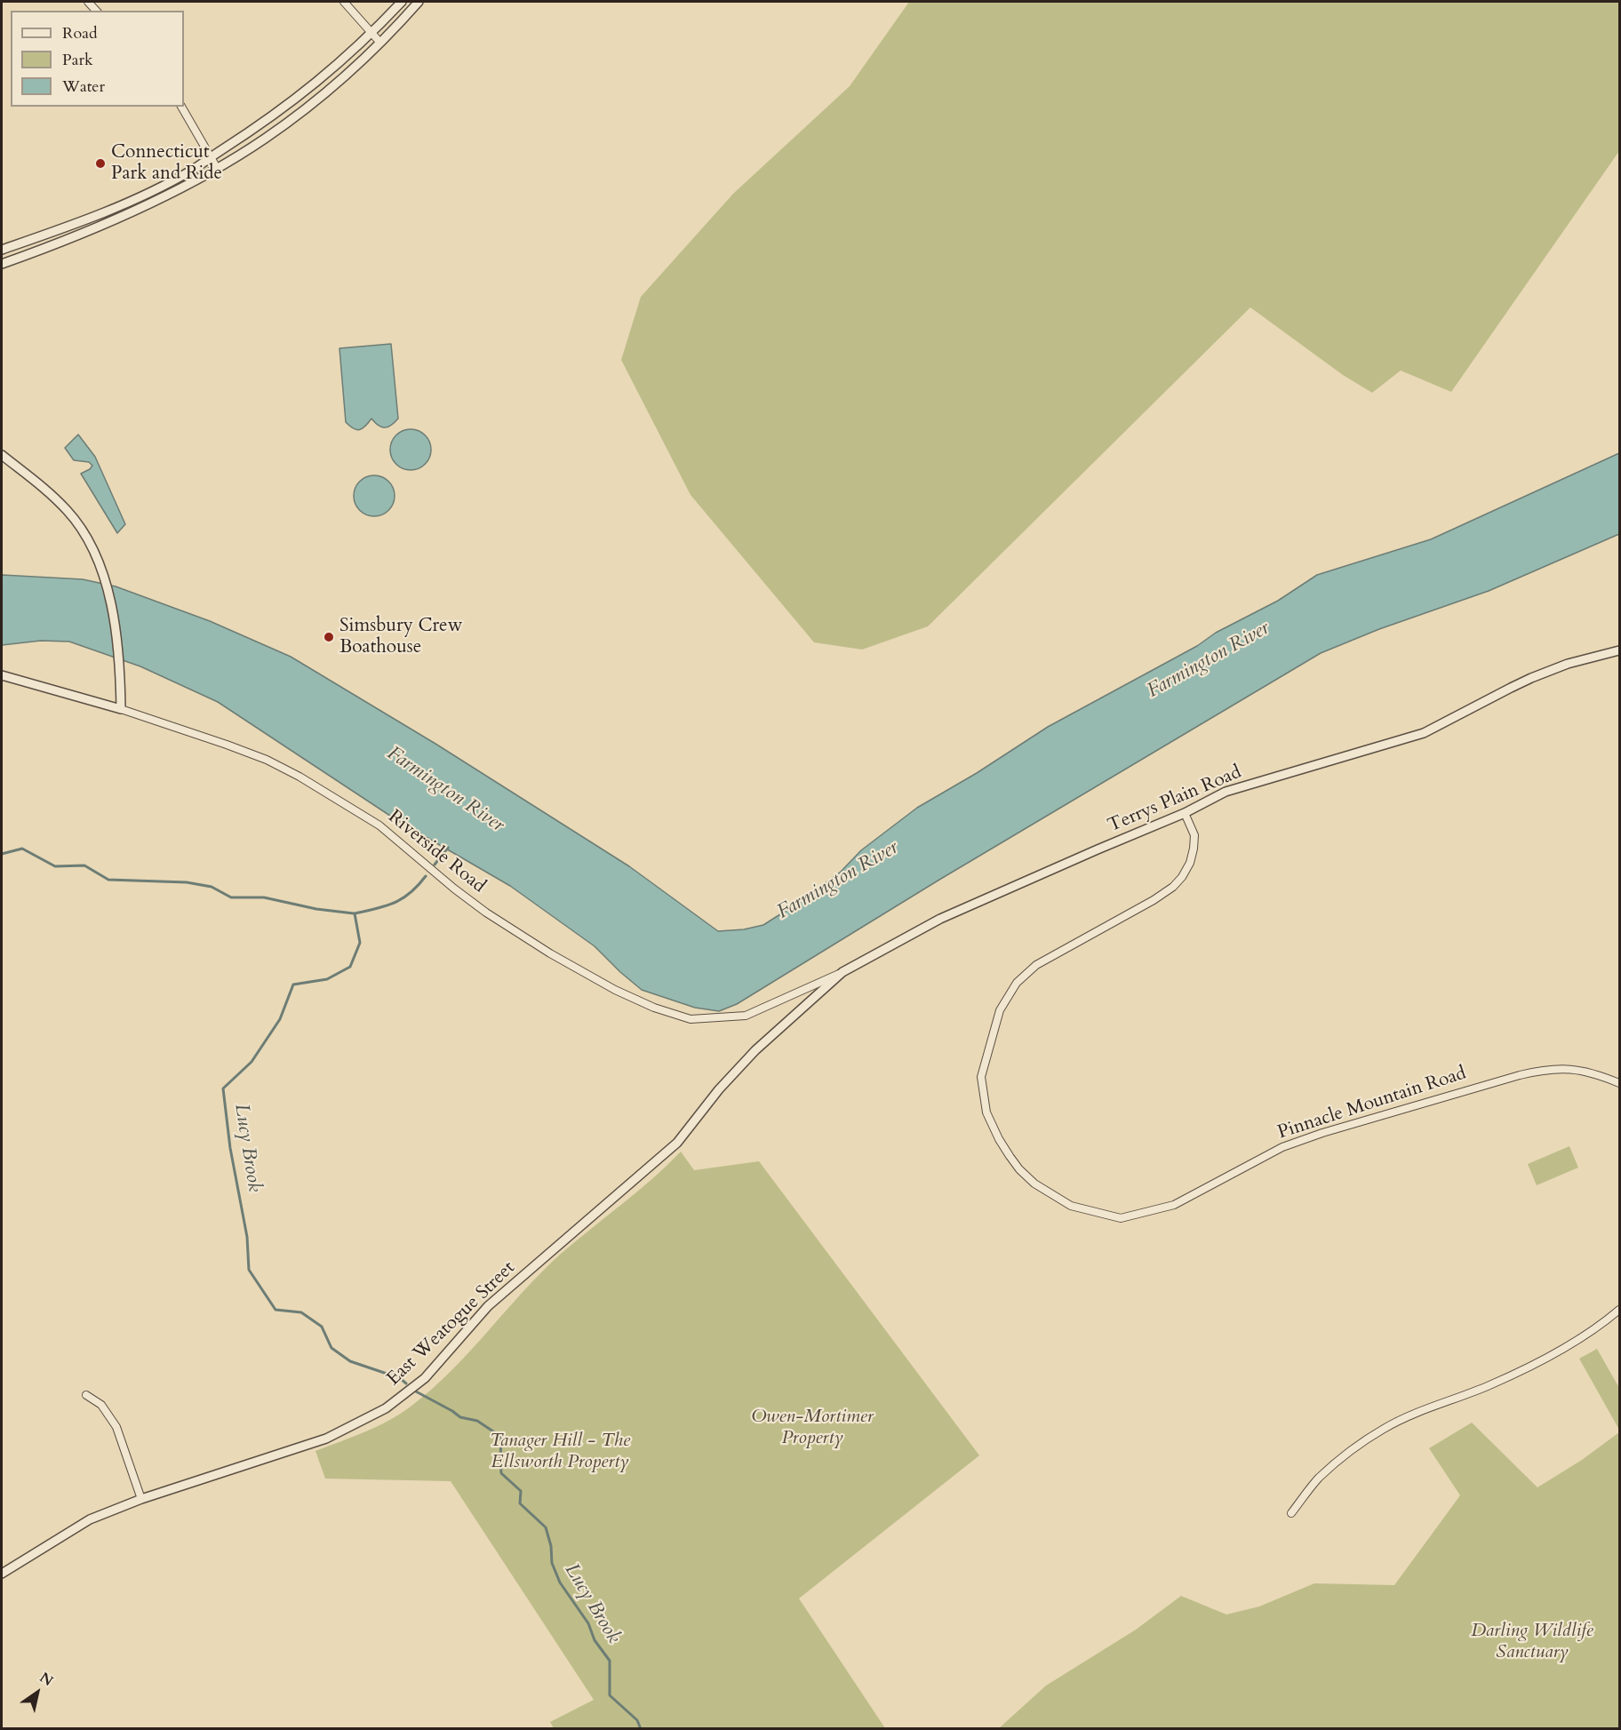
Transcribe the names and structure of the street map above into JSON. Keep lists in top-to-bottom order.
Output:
{
  "streets": {
    "street": [
      "Terrys Plain Road",
      "Riverside Road",
      "Pinnacle Mountain Road",
      "East Weatogue Street"
    ]
  },
  "crossings": [
    ["Terrys Plain Road", "Riverside Road"],
    ["Terrys Plain Road", "Pinnacle Mountain Road"],
    ["Terrys Plain Road", "East Weatogue Street"],
    ["Riverside Road", "East Weatogue Street"]
  ],
  "water": ["Farmington River", "Lucy Brook"],
  "parks": ["Owen-Mortimer Property", "Tanager Hill - The Ellsworth Property", "Darling Wildlife Sanctuary"],
  "places": ["Connecticut Park and Ride", "Simsbury Crew Boathouse"],
  "legend": ["Road", "Park", "Water"],
  "north": "top right"
}
